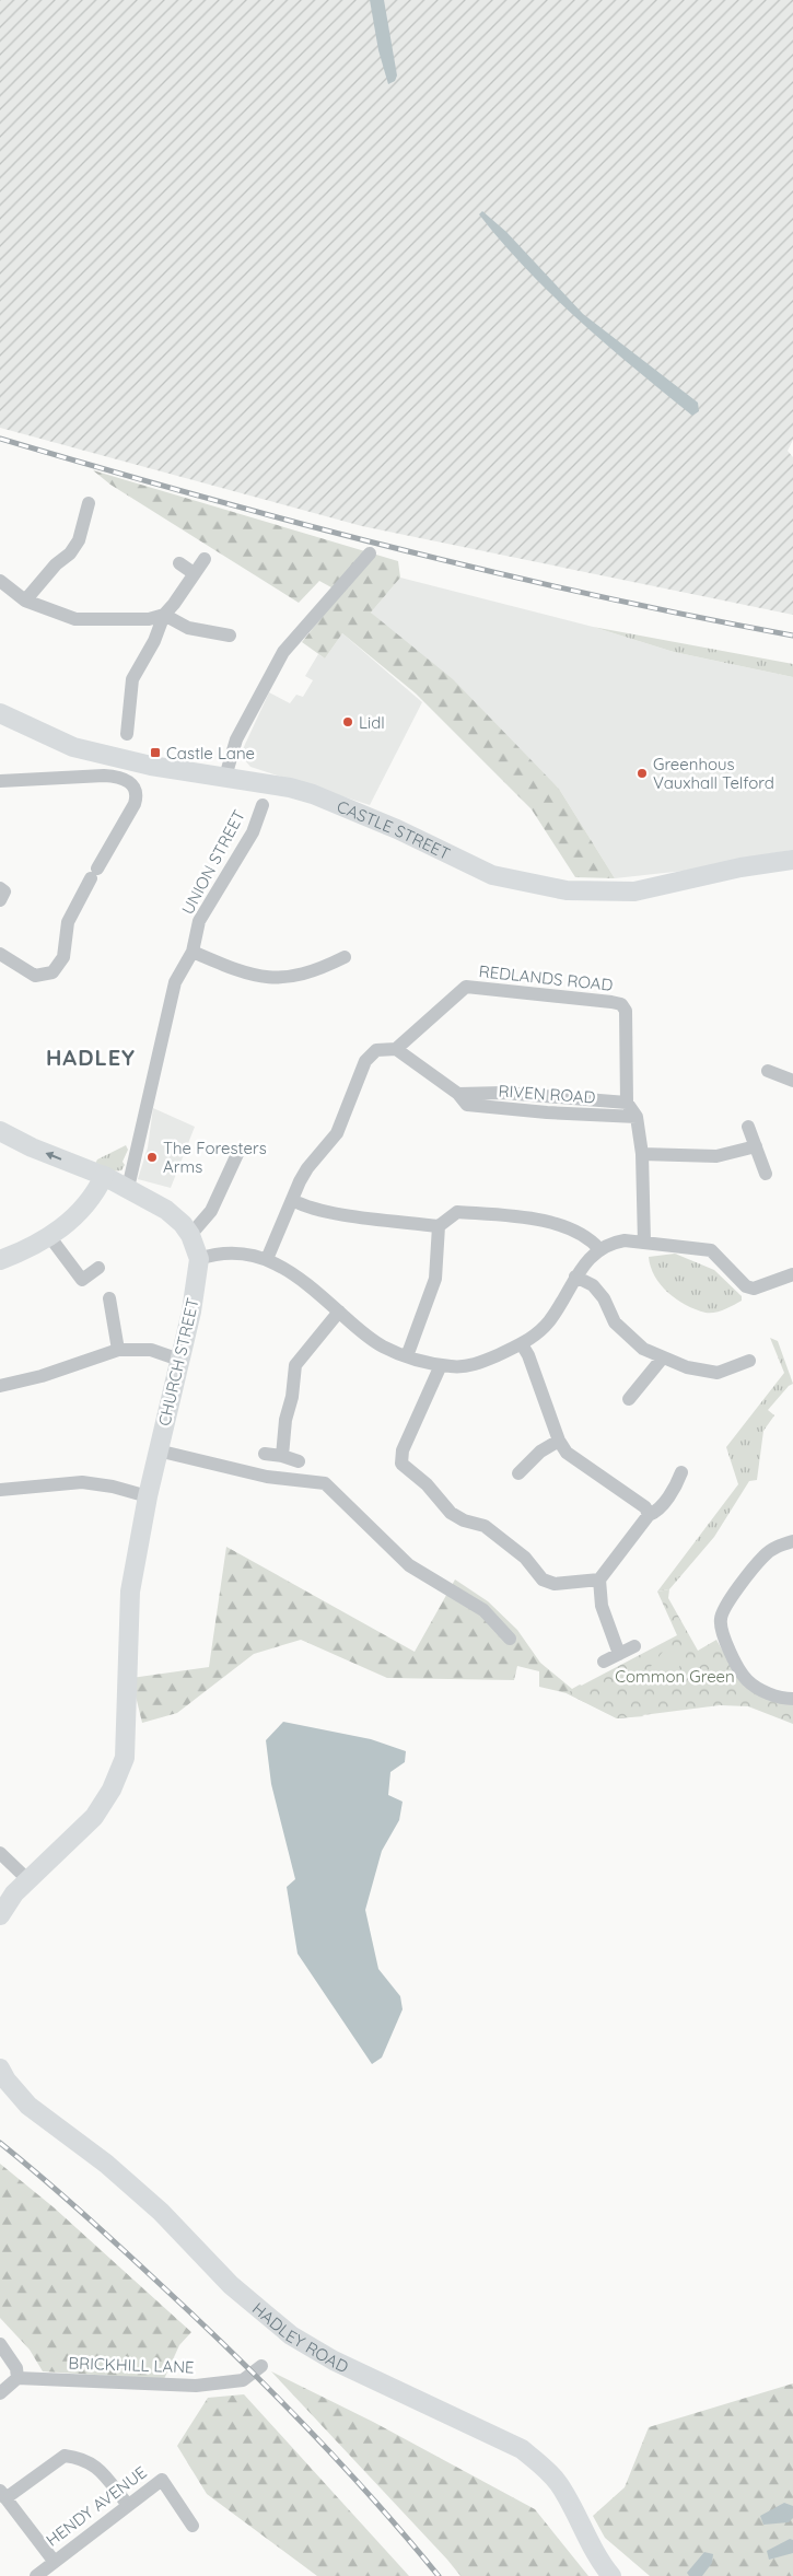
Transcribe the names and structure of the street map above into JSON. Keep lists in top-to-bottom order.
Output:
{
  "streets": {
    "street": [
      "CASTLE STREET",
      "UNION STREET",
      "REDLANDS ROAD",
      "RIVEN ROAD",
      "CHURCH STREET",
      "HADLEY ROAD",
      "BRICKHILL LANE",
      "HENDY AVENUE"
    ]
  },
  "crossings": [
    ["UNION STREET", "CHURCH STREET"],
    ["REDLANDS ROAD", "RIVEN ROAD"]
  ],
  "districts": ["HADLEY"],
  "parks": ["Common Green"],
  "places": {
    "other": ["Lidl", "Greenhous Vauxhall Telford", "The Foresters Arms"],
    "transit": ["Castle Lane"]
  }
}
